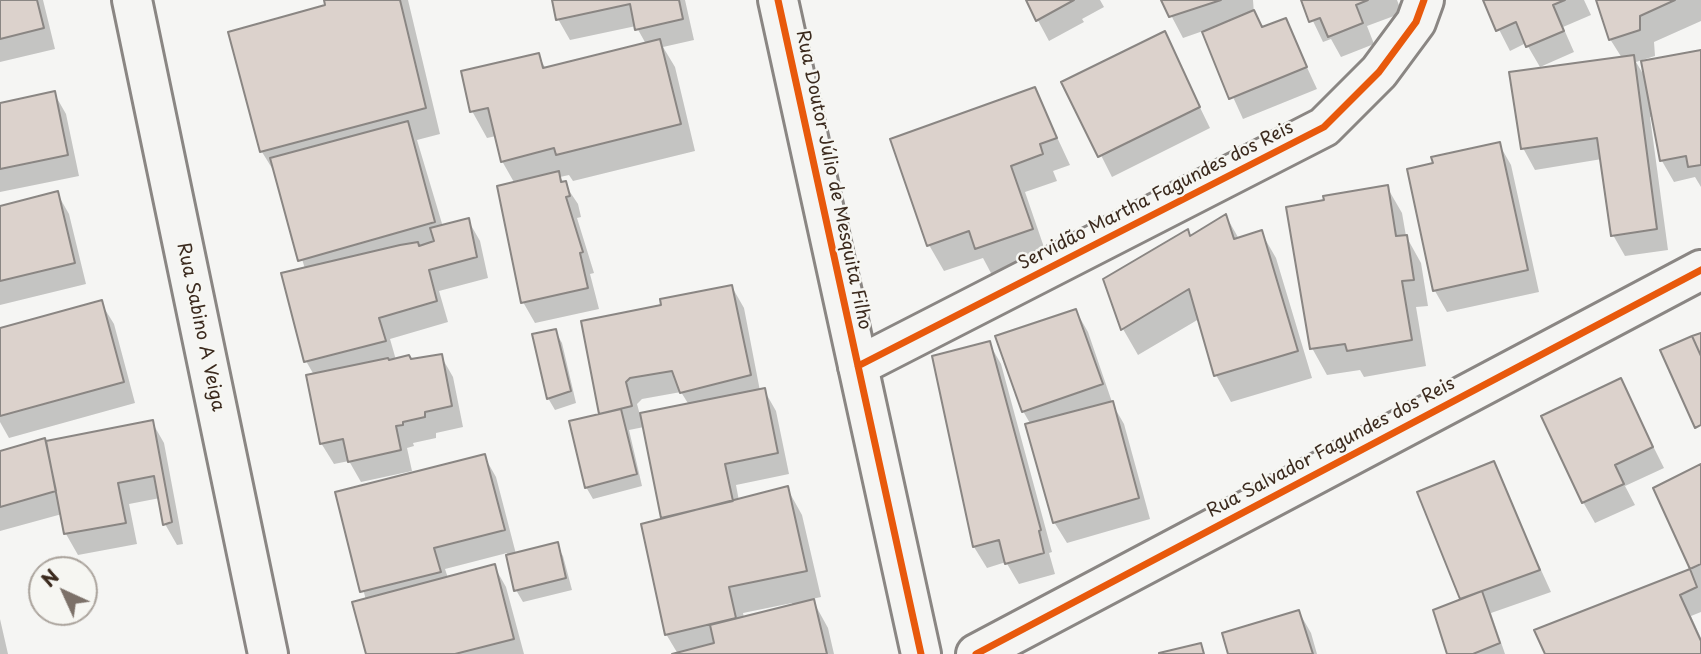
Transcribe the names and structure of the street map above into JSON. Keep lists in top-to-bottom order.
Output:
{
  "streets": {
    "street": [
      "Rua Doutor Júlio de Mesquita Filho",
      "Servidão Martha Fagundes dos Reis",
      "Rua Sabino A Veiga",
      "Rua Salvador Fagundes dos Reis"
    ]
  },
  "crossings": [
    ["Rua Doutor Júlio de Mesquita Filho", "Servidão Martha Fagundes dos Reis"]
  ],
  "north": "top left"
}
